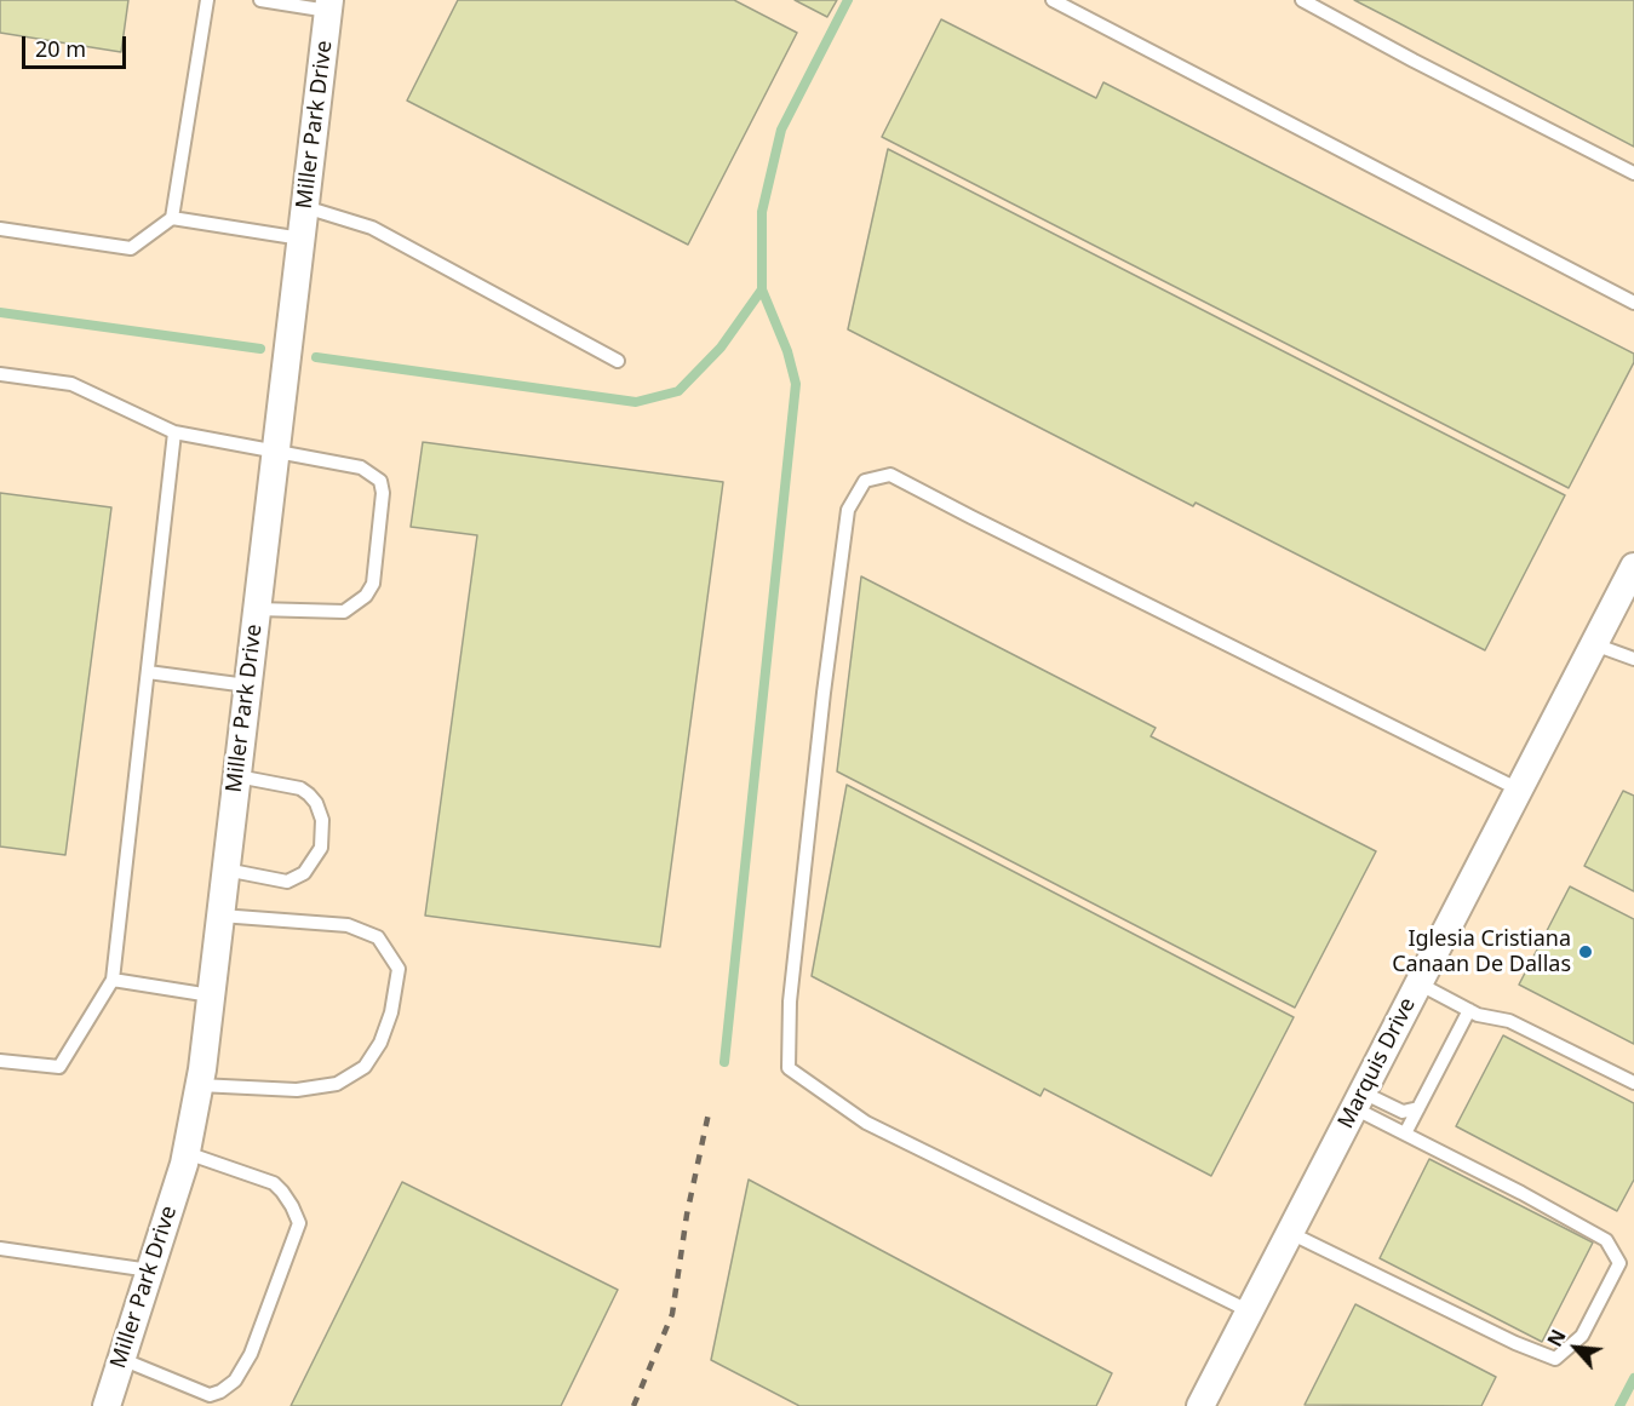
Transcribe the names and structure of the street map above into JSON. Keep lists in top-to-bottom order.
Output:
{
  "streets": {
    "street": ["Miller Park Drive", "Marquis Drive"]
  },
  "places": ["Iglesia Cristiana Canaan De Dallas"],
  "scale_bar": "20 m",
  "north": "top left"
}
